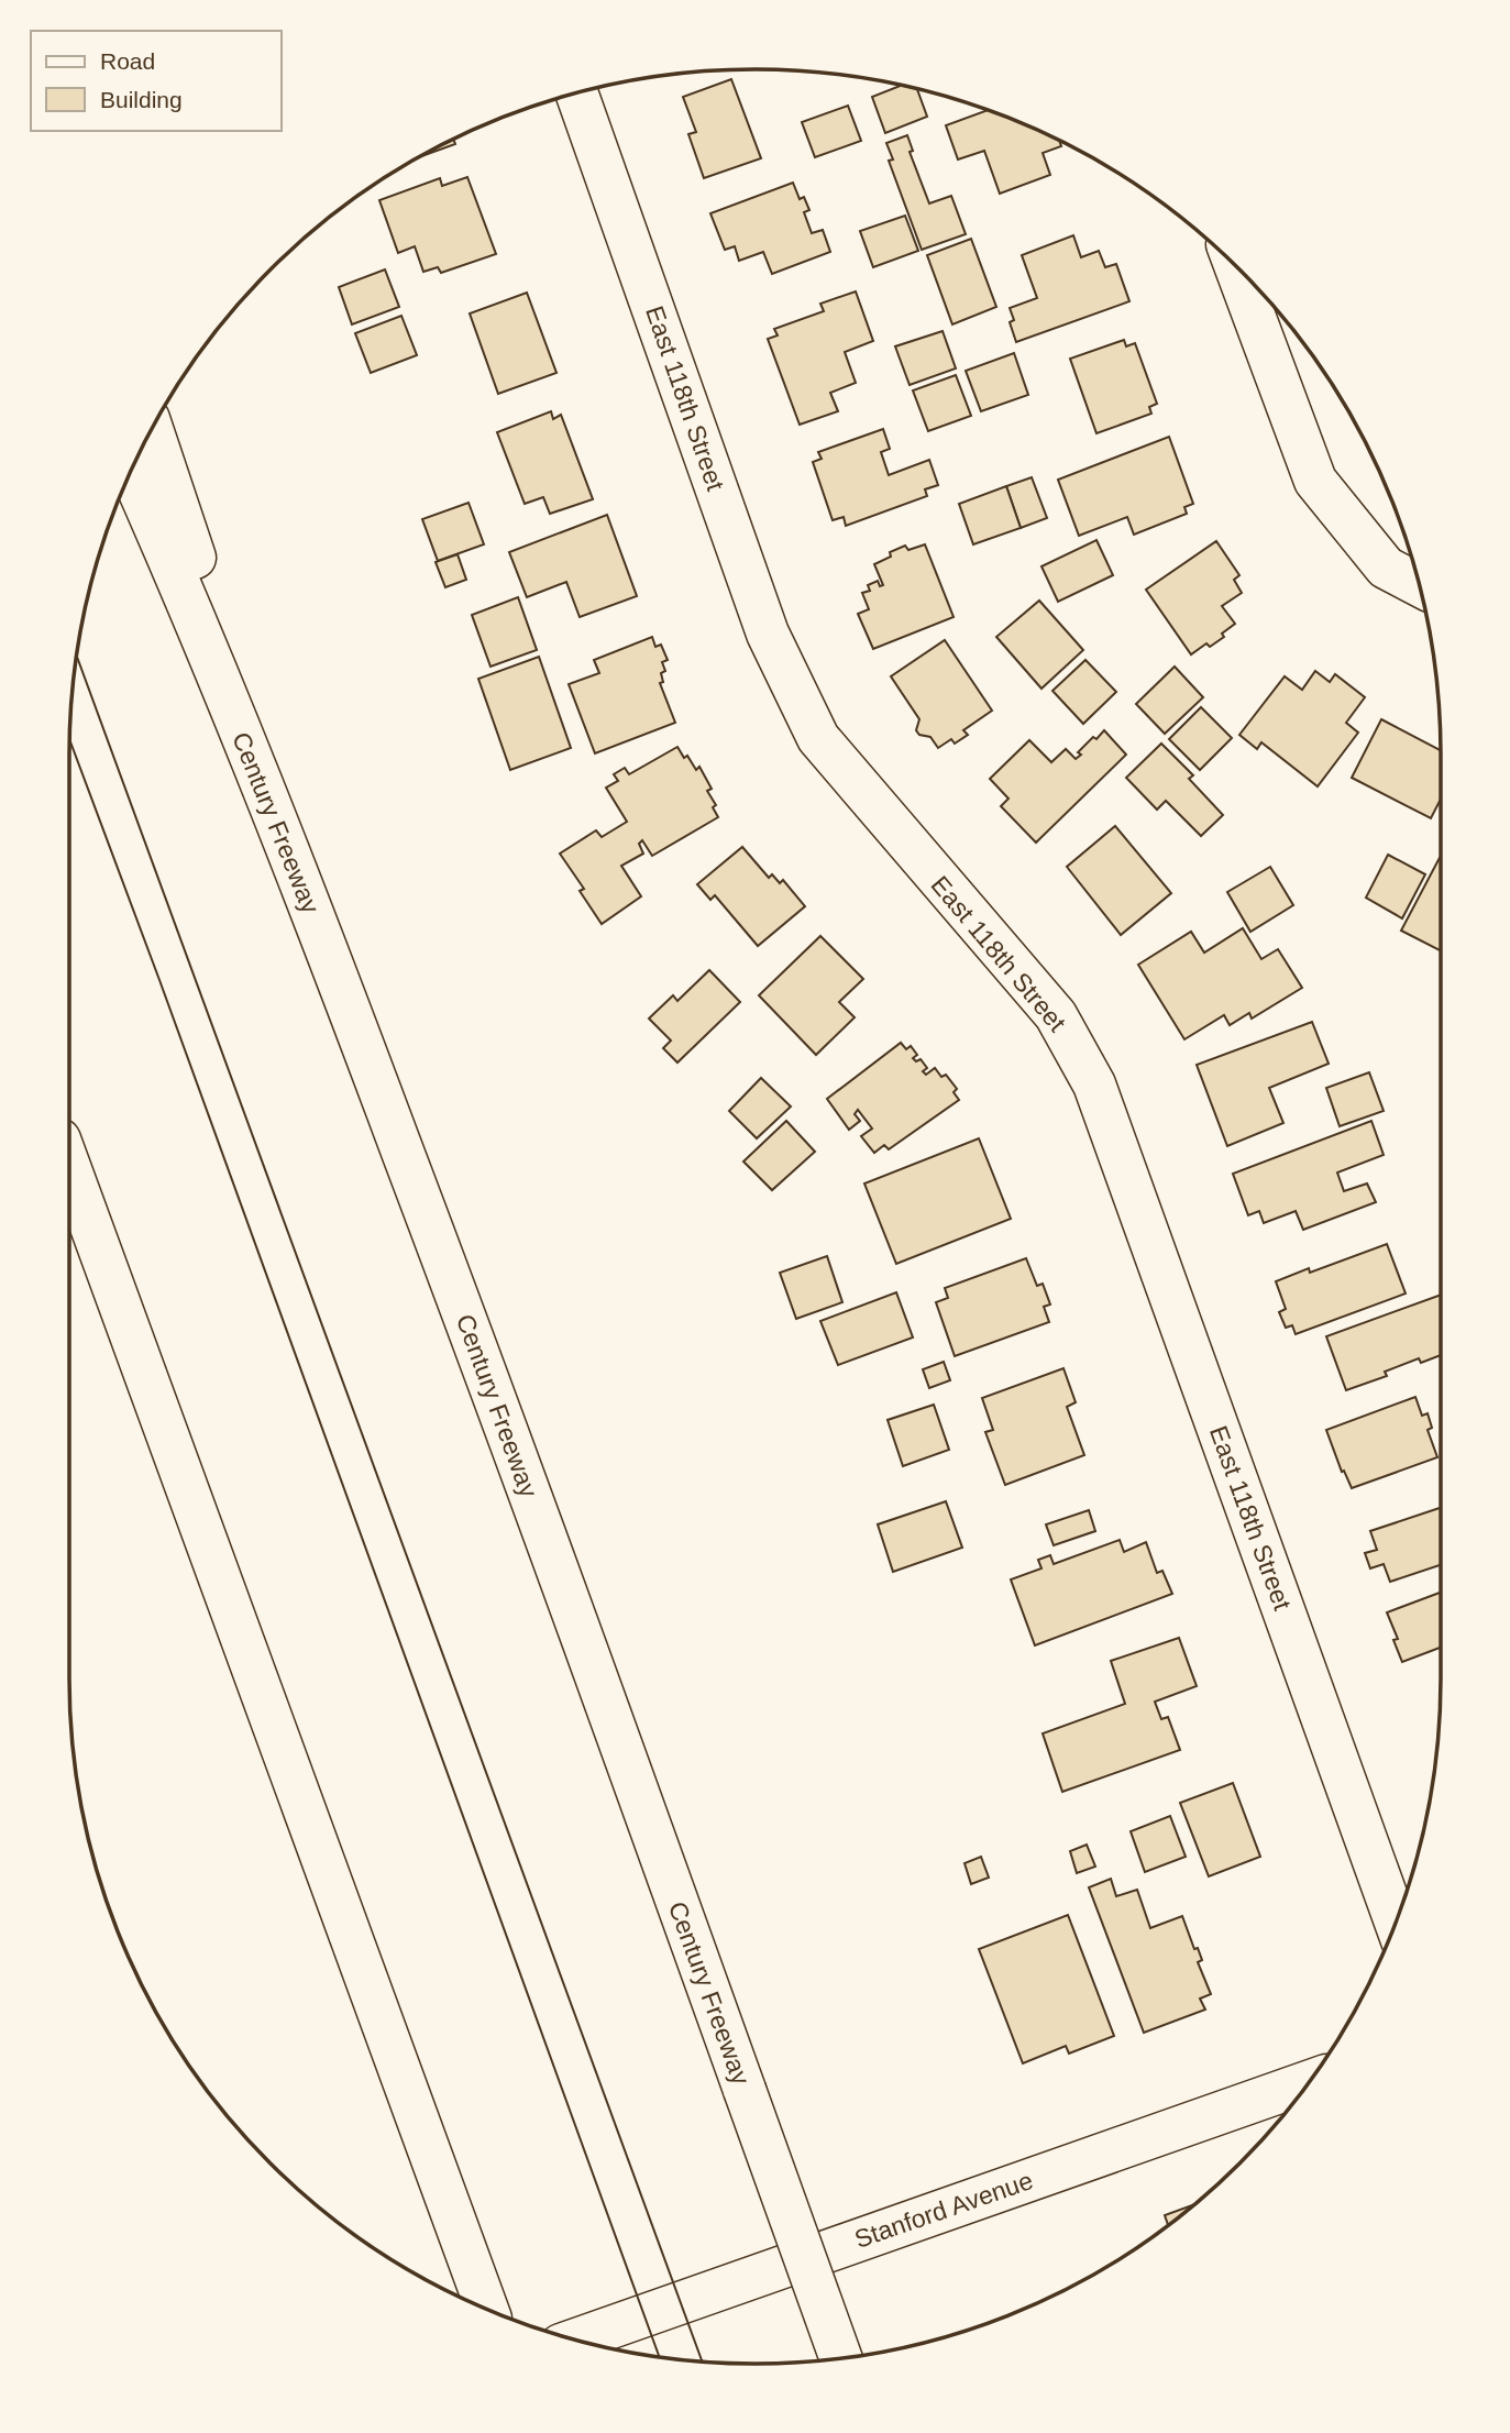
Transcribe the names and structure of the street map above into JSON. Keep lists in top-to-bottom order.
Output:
{
  "streets": {
    "main road": ["East 118th Street", "Century Freeway", "Stanford Avenue"]
  },
  "legend": ["Road", "Building"]
}
